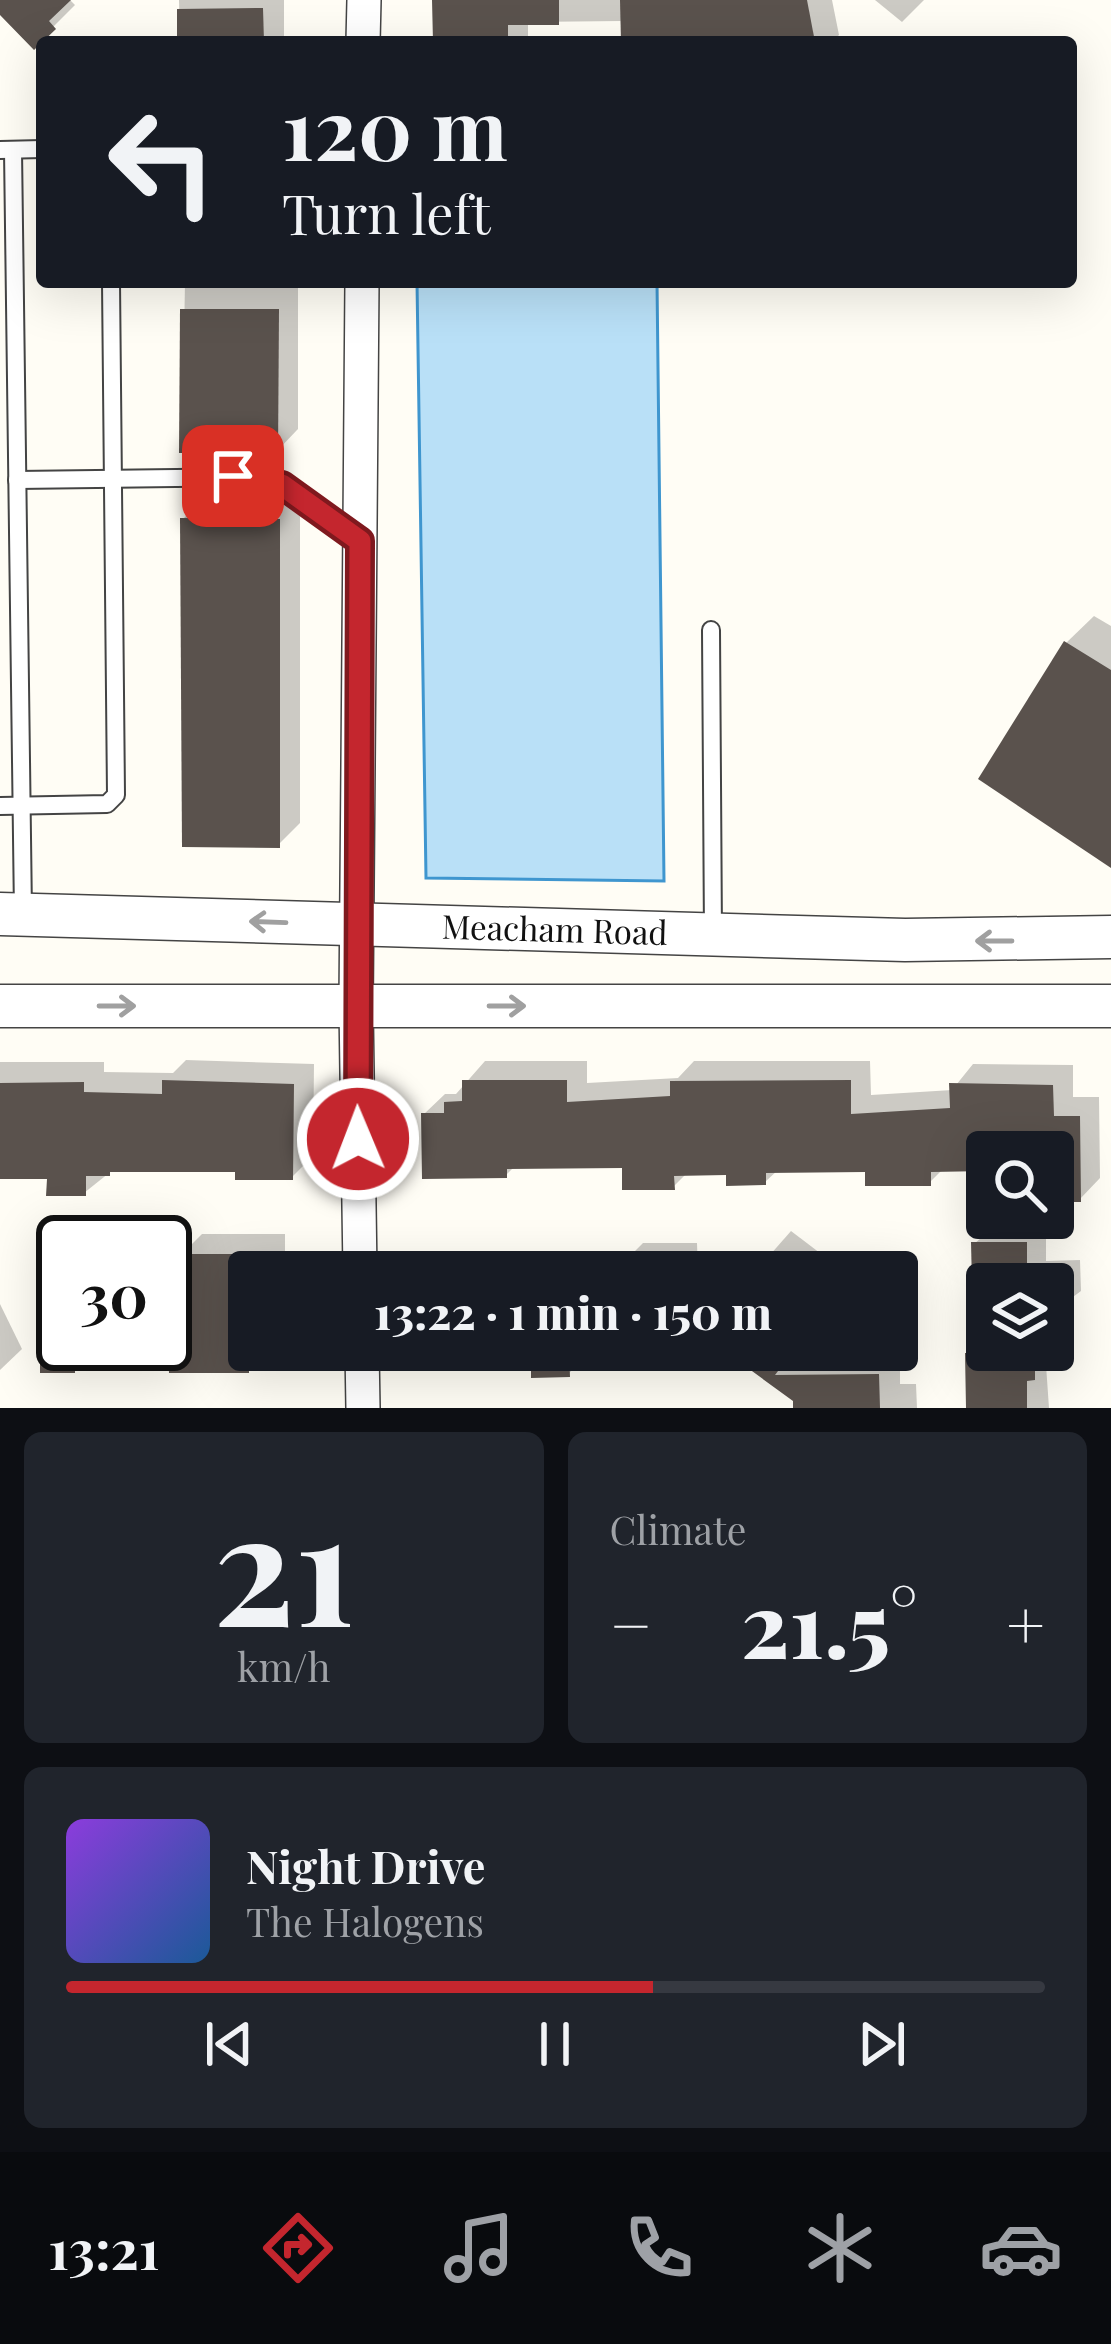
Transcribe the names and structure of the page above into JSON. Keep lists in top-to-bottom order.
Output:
{
  "streets": {
    "street": ["Meacham Road"]
  },
  "page": {
    "turn": ["120 m", "Turn left"],
    "limit": "30",
    "trip": "13:22 · 1 min · 150 m",
    "tile": [
      ["21", "km/h"],
      "Climate"
    ],
    "heat": ["−", "21.5°", "+"],
    "song": ["Night Drive", "The Halogens"],
    "tabs": "13:21"
  }
}
